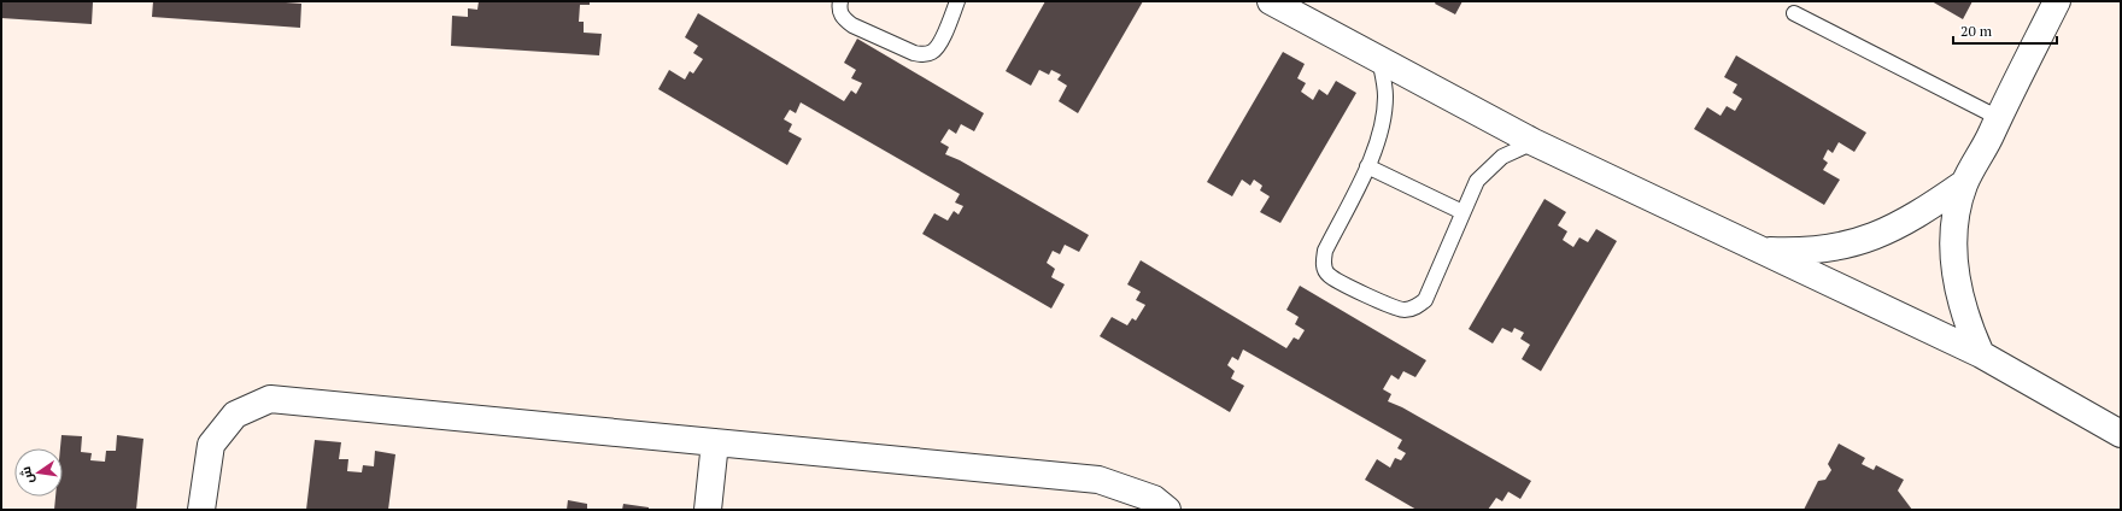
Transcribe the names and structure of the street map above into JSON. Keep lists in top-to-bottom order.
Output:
{
  "scale_bar": "20 m",
  "north": "left"
}
